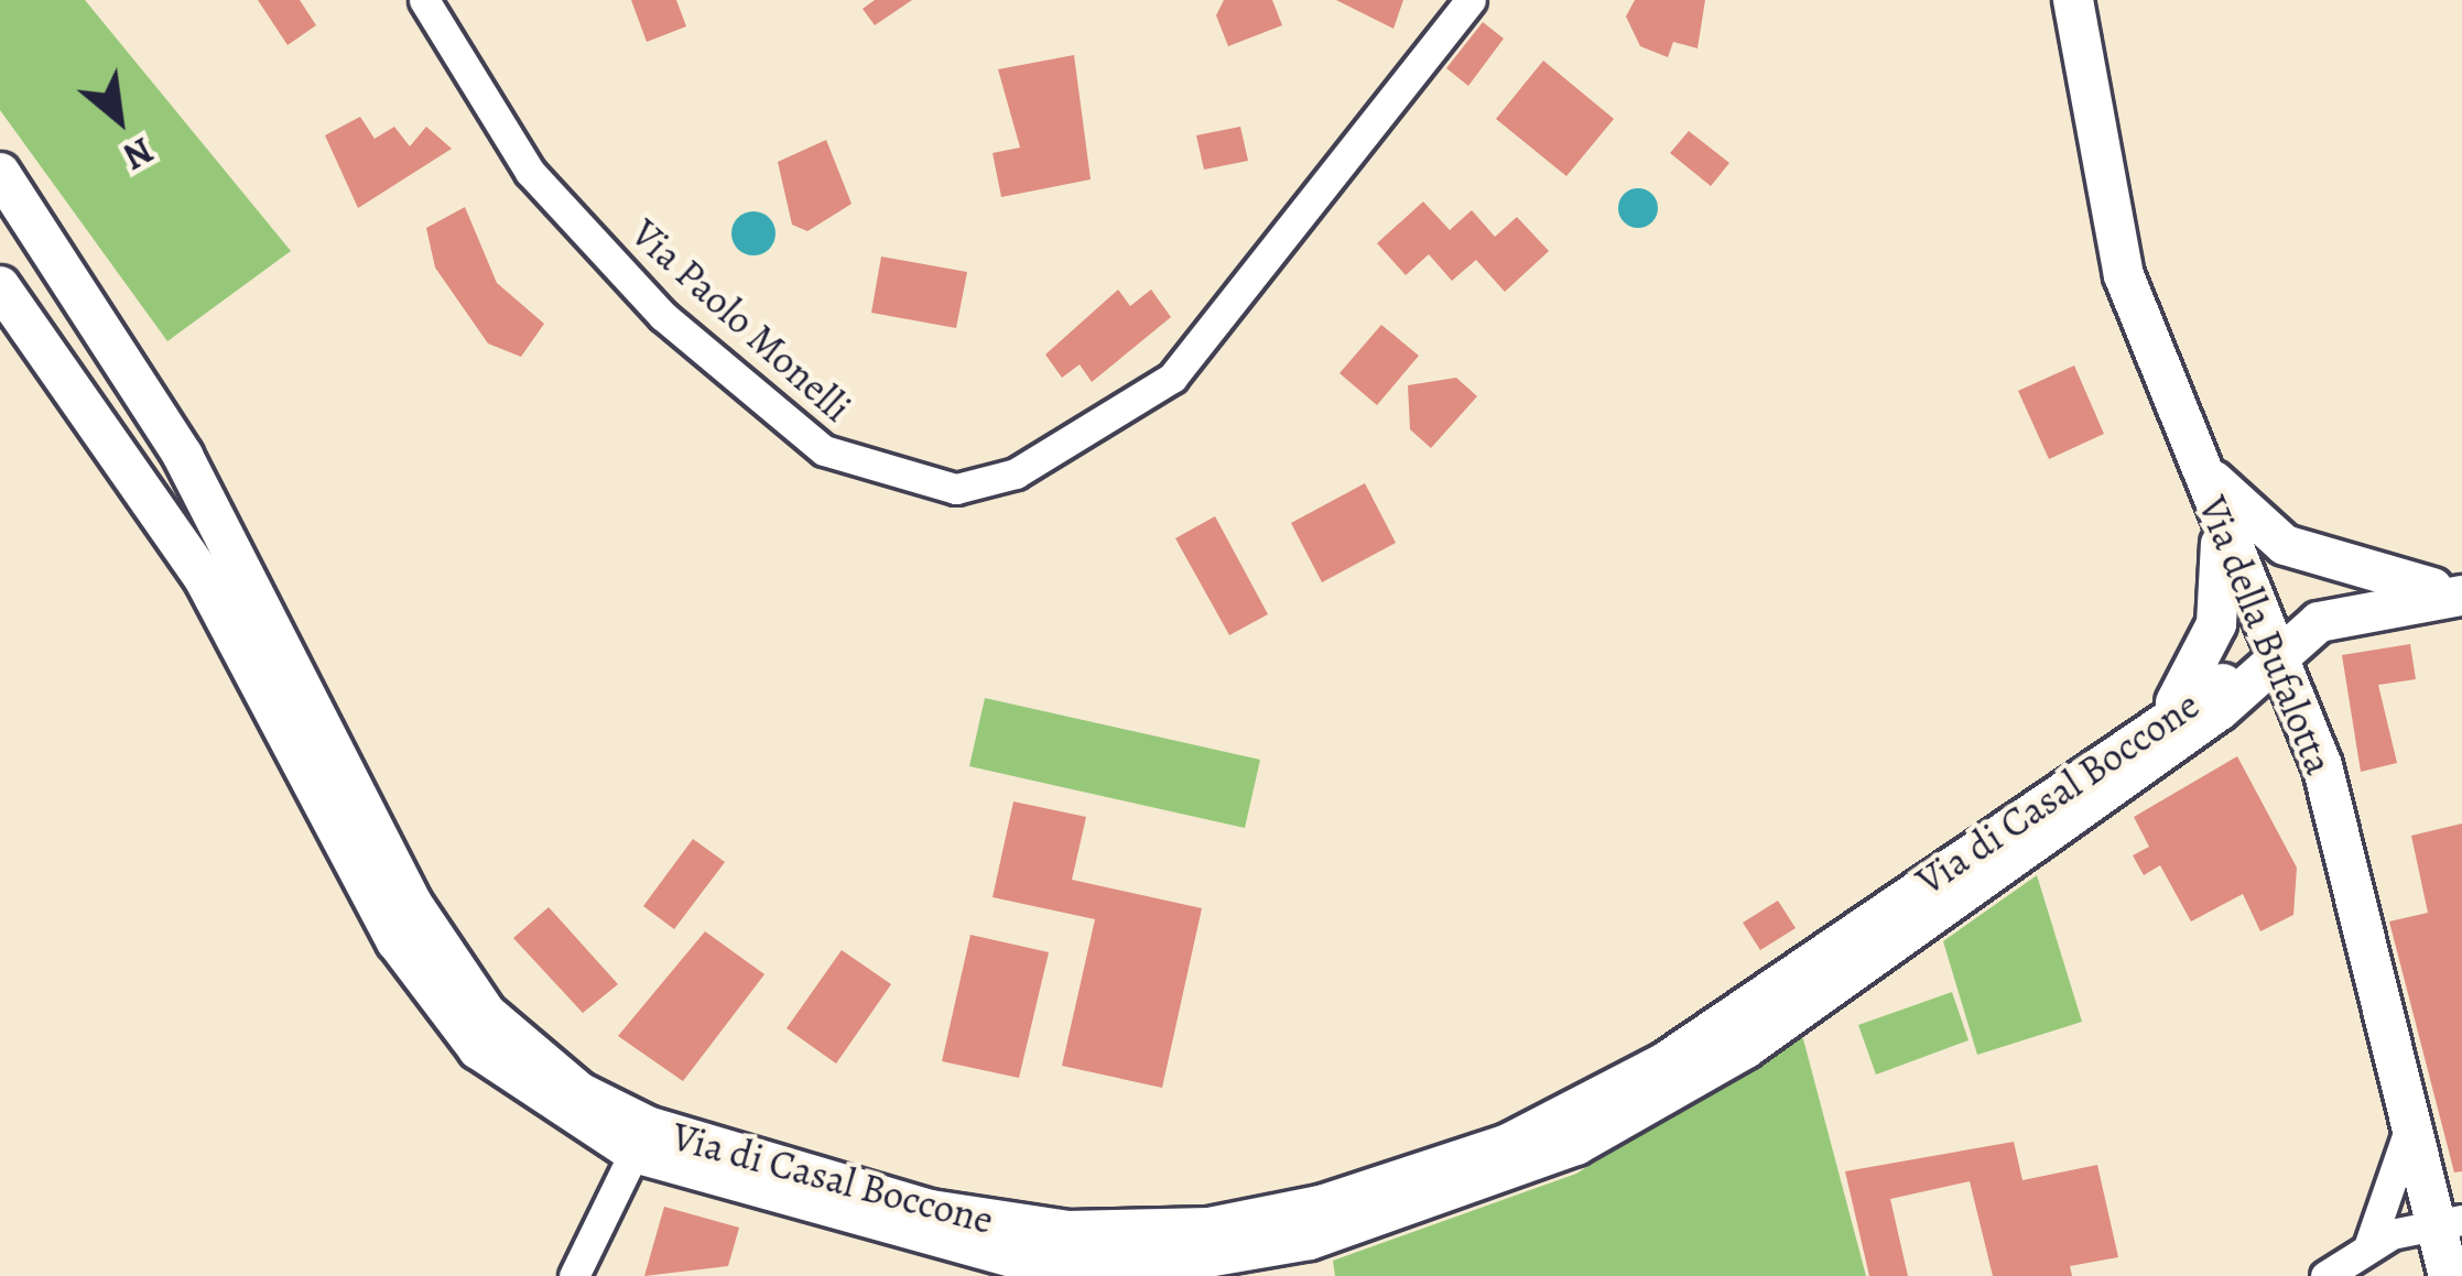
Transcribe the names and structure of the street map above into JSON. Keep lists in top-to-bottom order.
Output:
{
  "streets": {
    "street": ["Via Paolo Monelli", "Via della Bufalotta", "Via di Casal Boccone"]
  },
  "crossings": [
    ["Via della Bufalotta", "Via di Casal Boccone"]
  ],
  "north": "bottom right"
}
